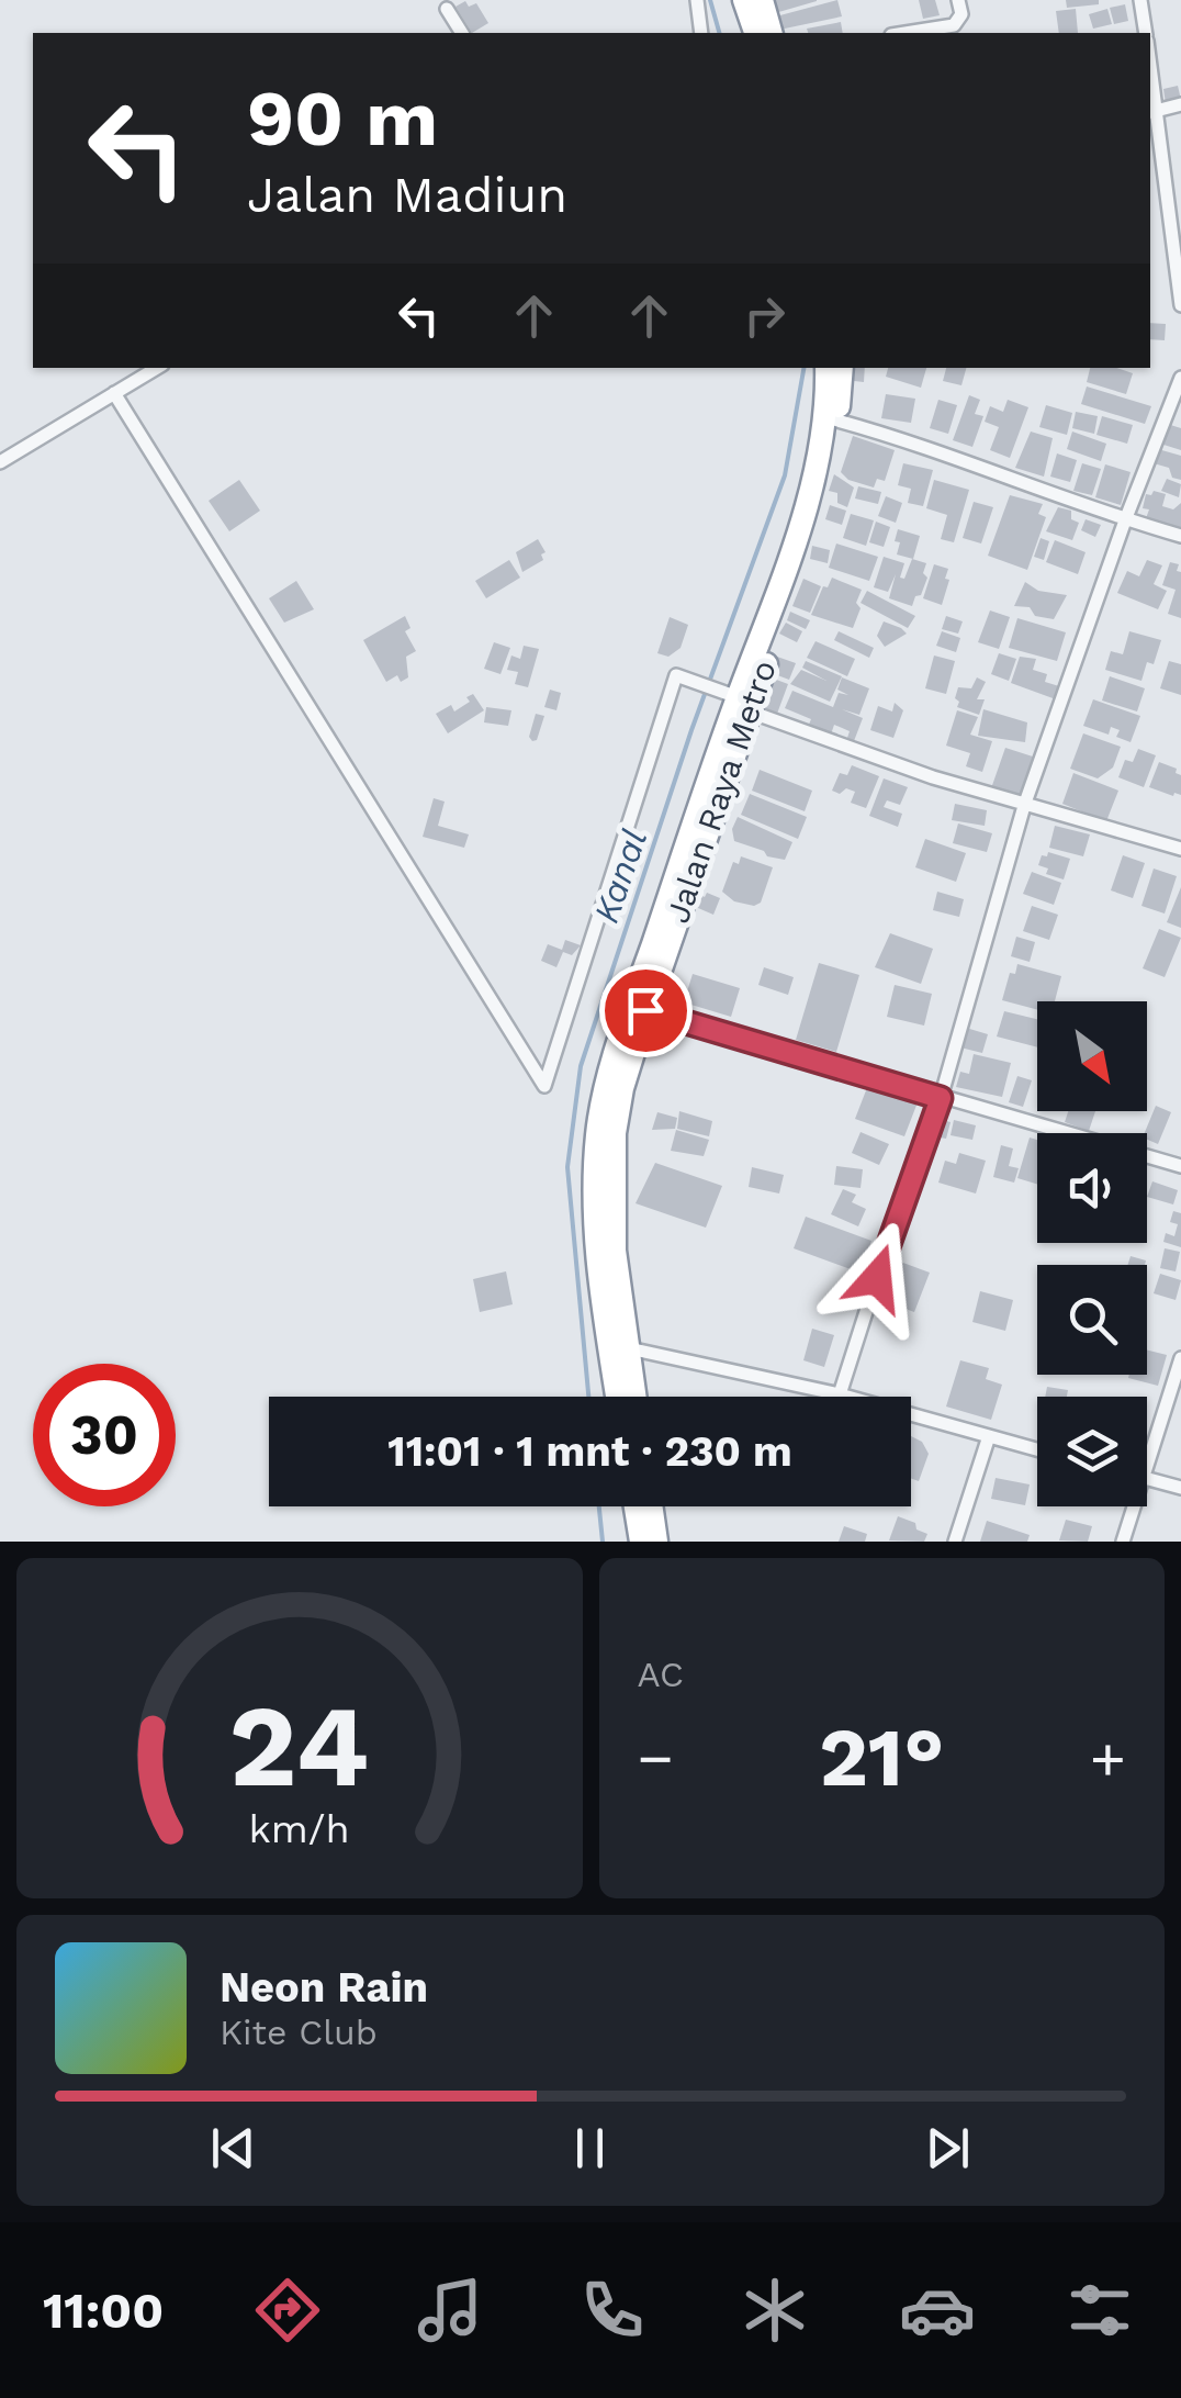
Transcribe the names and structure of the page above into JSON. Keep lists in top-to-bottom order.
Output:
{
  "streets": {
    "highway": ["Jalan Raya Metro"]
  },
  "water": ["Kanal"],
  "north": "bottom right",
  "page": {
    "turn": ["90 m", "Jalan Madiun"],
    "limit": "30",
    "trip": "11:01 · 1 mnt · 230 m",
    "tile": "AC",
    "heat": ["−", "21°", "+"],
    "song": ["Neon Rain", "Kite Club"],
    "tabs": "11:00",
    "gauge": ["24", "km/h"]
  }
}
